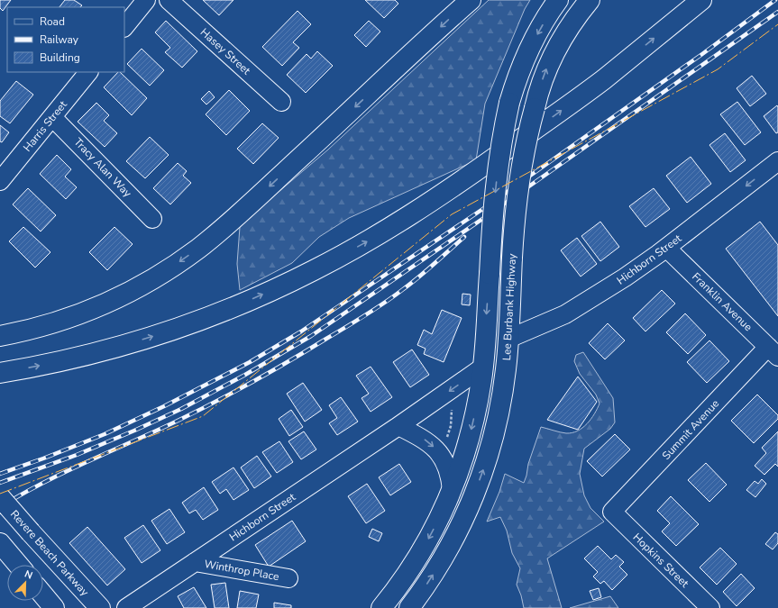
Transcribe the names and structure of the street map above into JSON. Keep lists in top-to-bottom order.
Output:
{
  "streets": {
    "main road": ["Lee Burbank Highway", "Revere Beach Parkway"],
    "street": [
      "Hasey Street",
      "Harris Street",
      "Tracy Alan Way",
      "Hichborn Street",
      "Franklin Avenue",
      "Summit Avenue",
      "Hopkins Street",
      "Winthrop Place"
    ]
  },
  "crossings": [
    ["Harris Street", "Tracy Alan Way"],
    ["Hichborn Street", "Franklin Avenue"],
    ["Hichborn Street", "Lee Burbank Highway"],
    ["Hichborn Street", "Winthrop Place"],
    ["Franklin Avenue", "Summit Avenue"],
    ["Summit Avenue", "Hopkins Street"]
  ],
  "legend": ["Road", "Railway", "Building"],
  "north": "top right"
}
